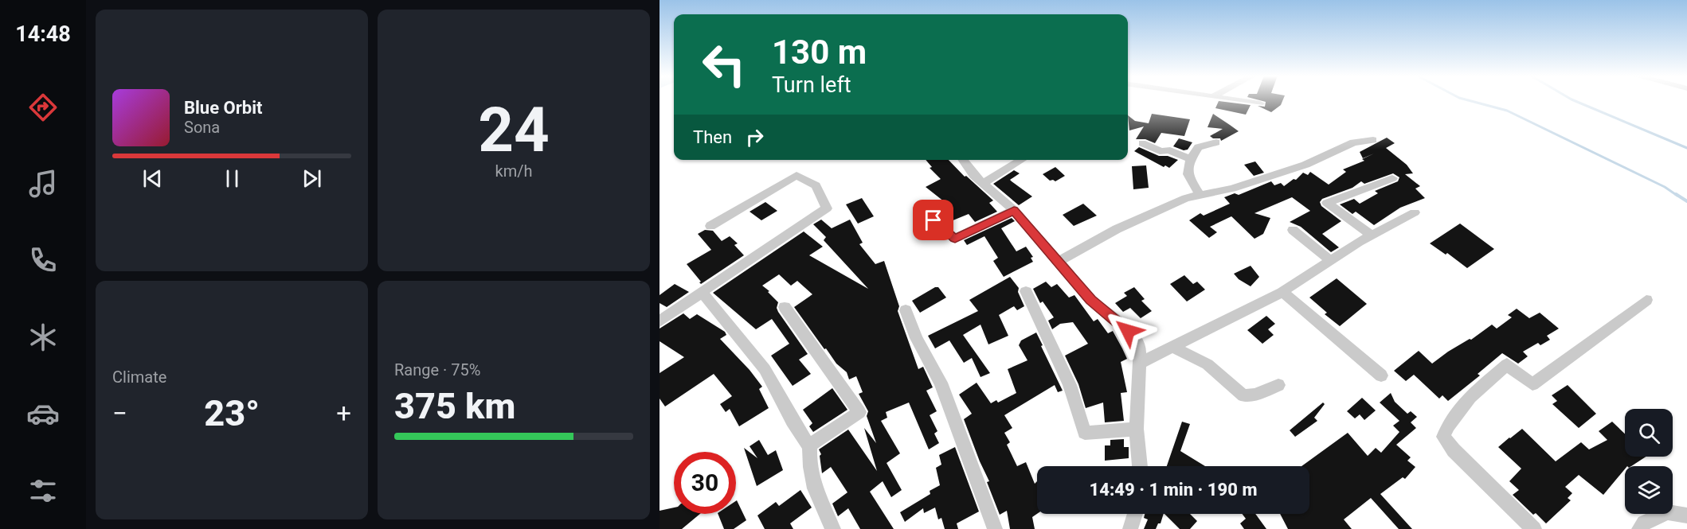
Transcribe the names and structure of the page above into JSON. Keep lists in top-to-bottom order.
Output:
{
  "page": {
    "tabs": "14:48",
    "tile": [
      ["24", "km/h"],
      "Climate",
      ["Range · 75%", "375 km"]
    ],
    "turn": ["130 m", "Turn left"],
    "song": ["Blue Orbit", "Sona"],
    "then": "Then",
    "heat": ["−", "23°", "+"],
    "limit": "30",
    "trip": "14:49 · 1 min · 190 m"
  }
}
